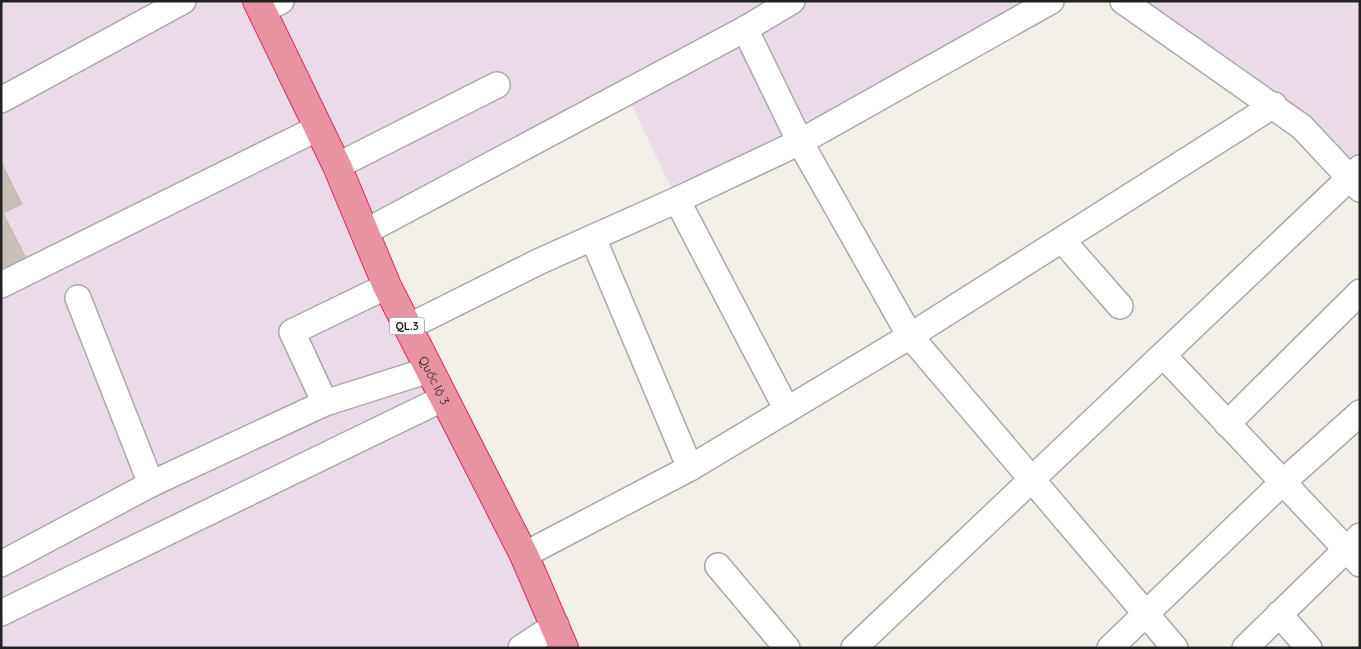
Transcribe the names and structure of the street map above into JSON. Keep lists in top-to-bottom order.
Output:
{
  "streets": {
    "highway": ["QL.3", "Quốc lộ 3"]
  }
}
